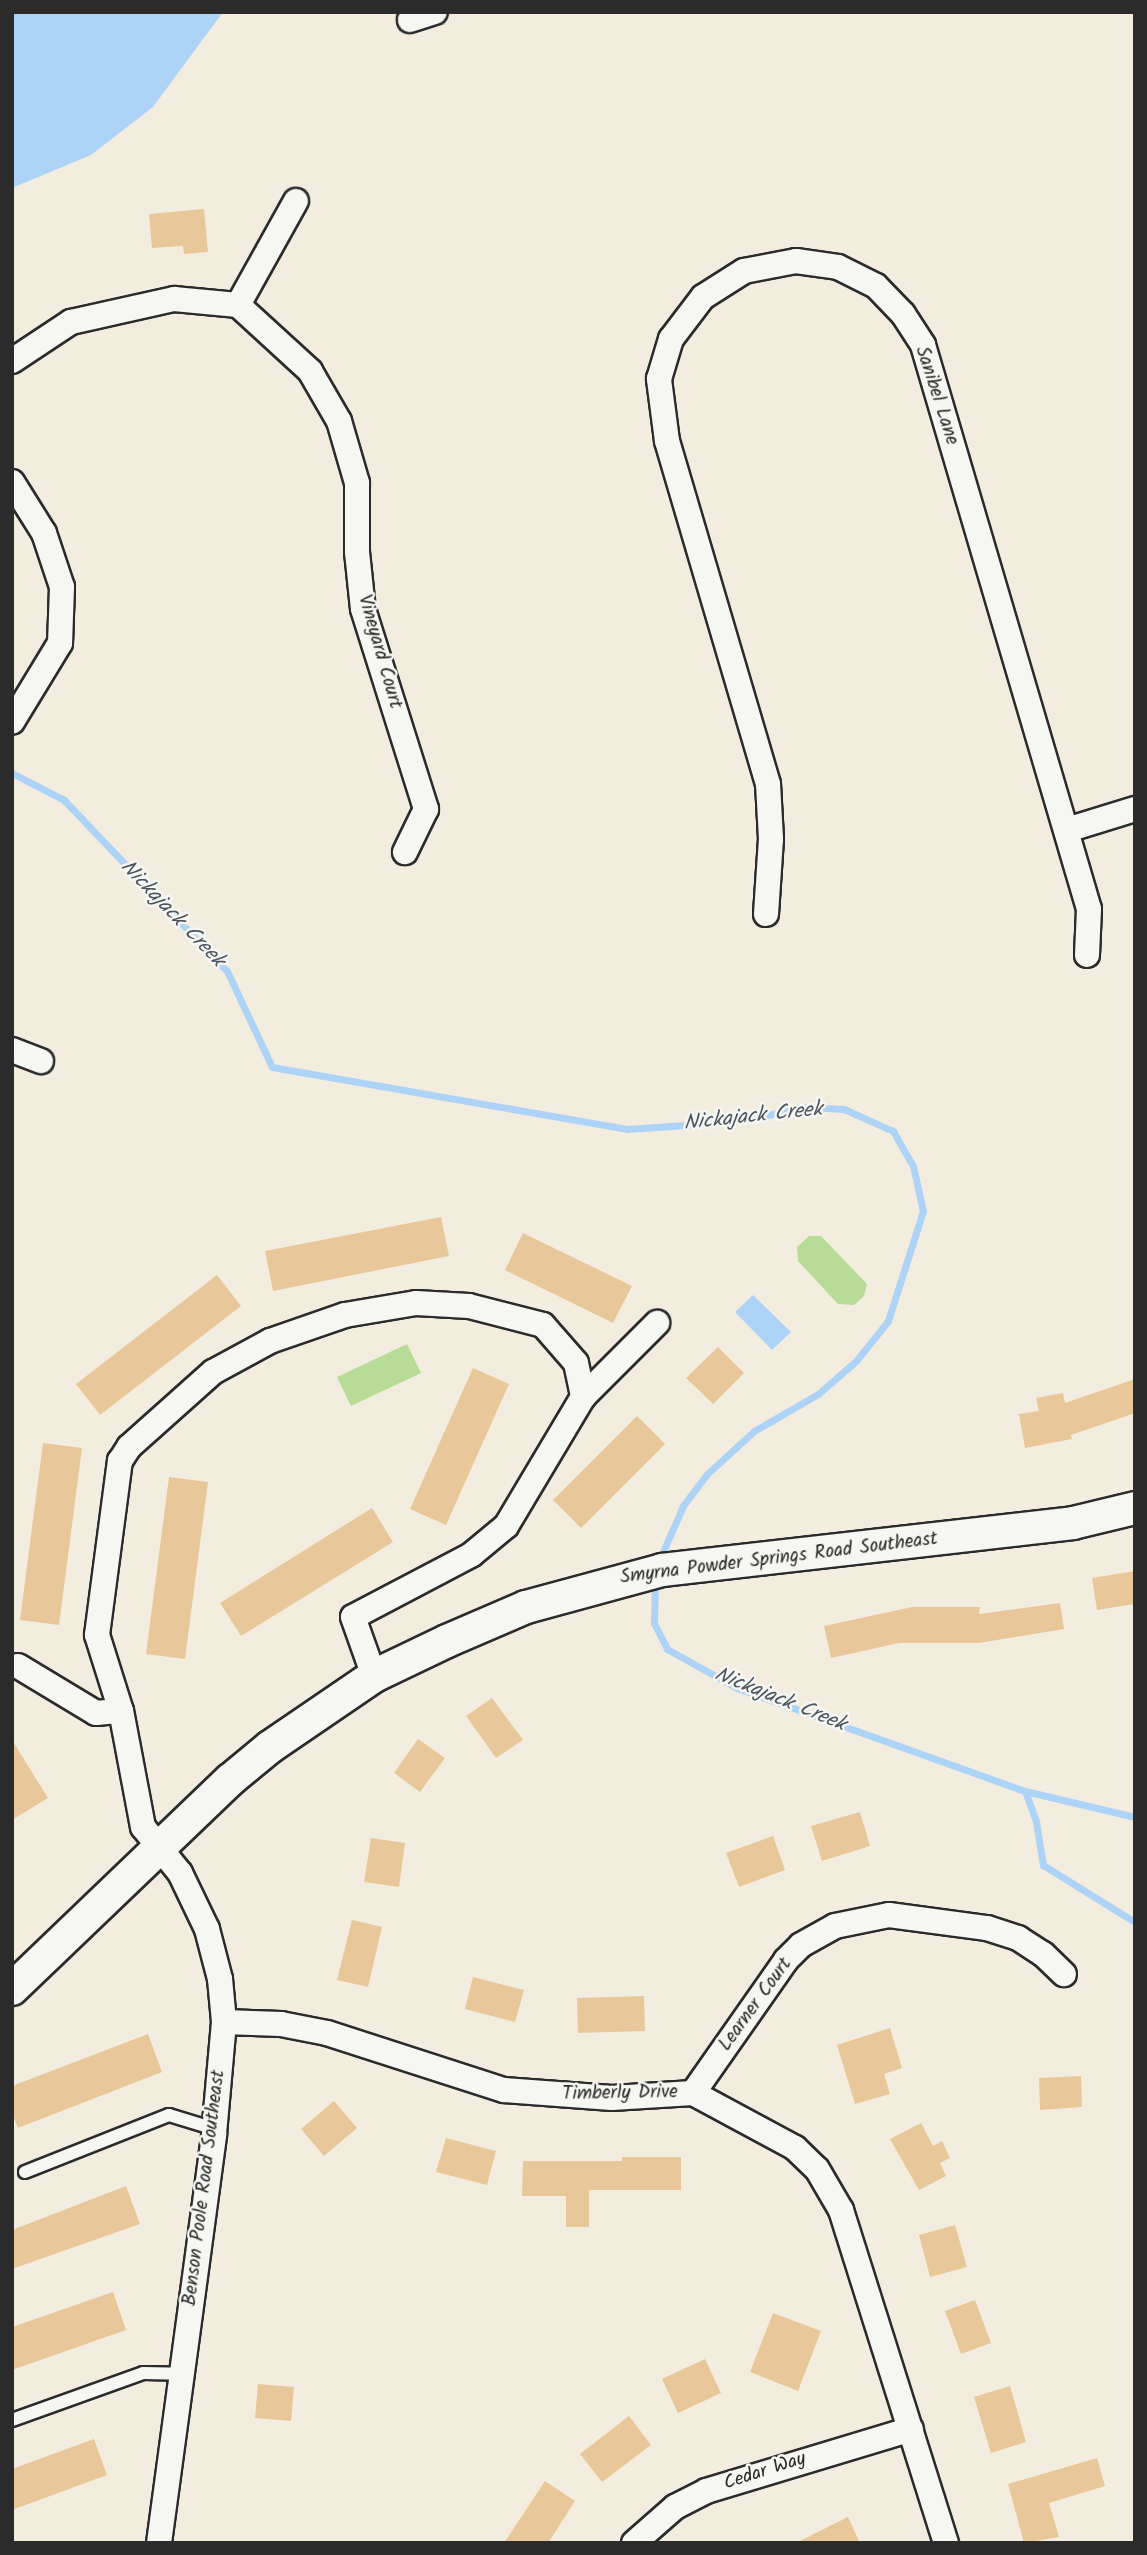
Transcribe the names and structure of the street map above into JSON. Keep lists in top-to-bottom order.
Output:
{
  "streets": {
    "street": [
      "Sanibel Lane",
      "Vineyard Court",
      "Smyrna Powder Springs Road Southeast",
      "Learner Court",
      "Timberly Drive",
      "Benson Poole Road Southeast",
      "Cedar Way"
    ]
  },
  "crossings": [
    ["Smyrna Powder Springs Road Southeast", "Benson Poole Road Southeast"],
    ["Learner Court", "Timberly Drive"],
    ["Timberly Drive", "Benson Poole Road Southeast"],
    ["Timberly Drive", "Cedar Way"]
  ],
  "water": ["Nickajack Creek"]
}
